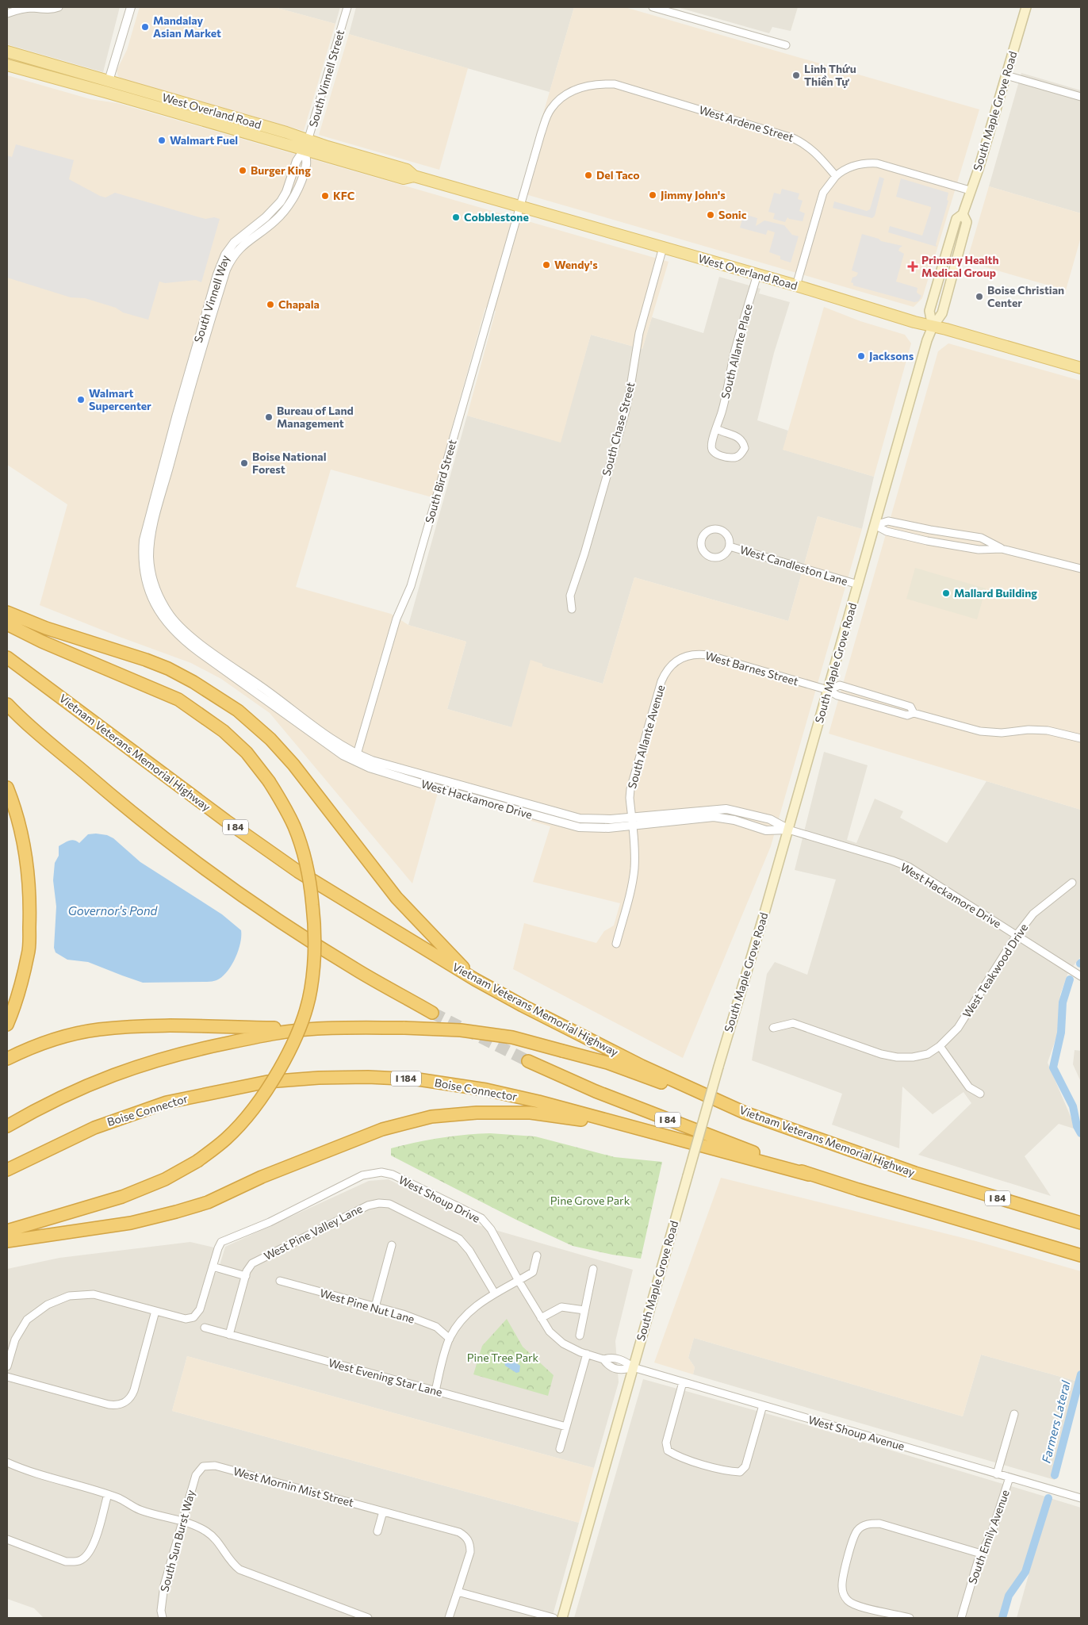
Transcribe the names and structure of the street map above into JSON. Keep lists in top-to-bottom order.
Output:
{
  "streets": {
    "highway": [
      "Vietnam Veterans Memorial Highway",
      "I 84",
      "I 184",
      "Boise Connector"
    ],
    "main road": ["West Overland Road", "South Maple Grove Road"],
    "street": [
      "South Vinnell Street",
      "West Ardene Street",
      "South Vinnell Way",
      "South Allante Place",
      "South Chase Street",
      "South Bird Street",
      "West Candleston Lane",
      "West Barnes Street",
      "South Allante Avenue",
      "West Hackamore Drive",
      "West Teakwood Drive",
      "West Shoup Drive",
      "West Pine Valley Lane",
      "West Pine Nut Lane",
      "West Evening Star Lane",
      "West Shoup Avenue",
      "West Mornin Mist Street",
      "South Emily Avenue",
      "South Sun Burst Way"
    ]
  },
  "crossings": [
    ["South Vinnell Street", "West Overland Road"],
    ["South Vinnell Street", "South Vinnell Way"],
    ["West Overland Road", "South Maple Grove Road"],
    ["West Overland Road", "West Ardene Street"],
    ["West Overland Road", "South Vinnell Way"],
    ["West Overland Road", "South Allante Place"],
    ["West Overland Road", "South Chase Street"],
    ["West Overland Road", "South Bird Street"],
    ["South Maple Grove Road", "West Candleston Lane"],
    ["South Maple Grove Road", "West Barnes Street"],
    ["South Maple Grove Road", "West Hackamore Drive"],
    ["South Maple Grove Road", "West Shoup Avenue"],
    ["West Ardene Street", "South Bird Street"],
    ["South Vinnell Way", "West Hackamore Drive"],
    ["South Bird Street", "West Hackamore Drive"],
    ["West Barnes Street", "South Allante Avenue"],
    ["South Allante Avenue", "West Hackamore Drive"],
    ["West Hackamore Drive", "West Teakwood Drive"],
    ["I 84", "Boise Connector"],
    ["West Shoup Drive", "West Shoup Avenue"],
    ["West Shoup Avenue", "South Emily Avenue"],
    ["West Mornin Mist Street", "South Sun Burst Way"]
  ],
  "water": ["Governor's Pond", "Farmers Lateral"],
  "parks": ["Pine Grove Park", "Pine Tree Park"],
  "places": {
    "other": [
      "Mandalay Asian Market",
      "Linh Thứu Thiền Tự",
      "Walmart Fuel",
      "Burger King",
      "Del Taco",
      "Jimmy John's",
      "KFC",
      "Sonic",
      "Cobblestone",
      "Wendy's",
      "Boise Christian Center",
      "Chapala",
      "Jacksons",
      "Walmart Supercenter",
      "Bureau of Land Management",
      "Boise National Forest",
      "Mallard Building"
    ],
    "health": ["Primary Health Medical Group"]
  }
}
